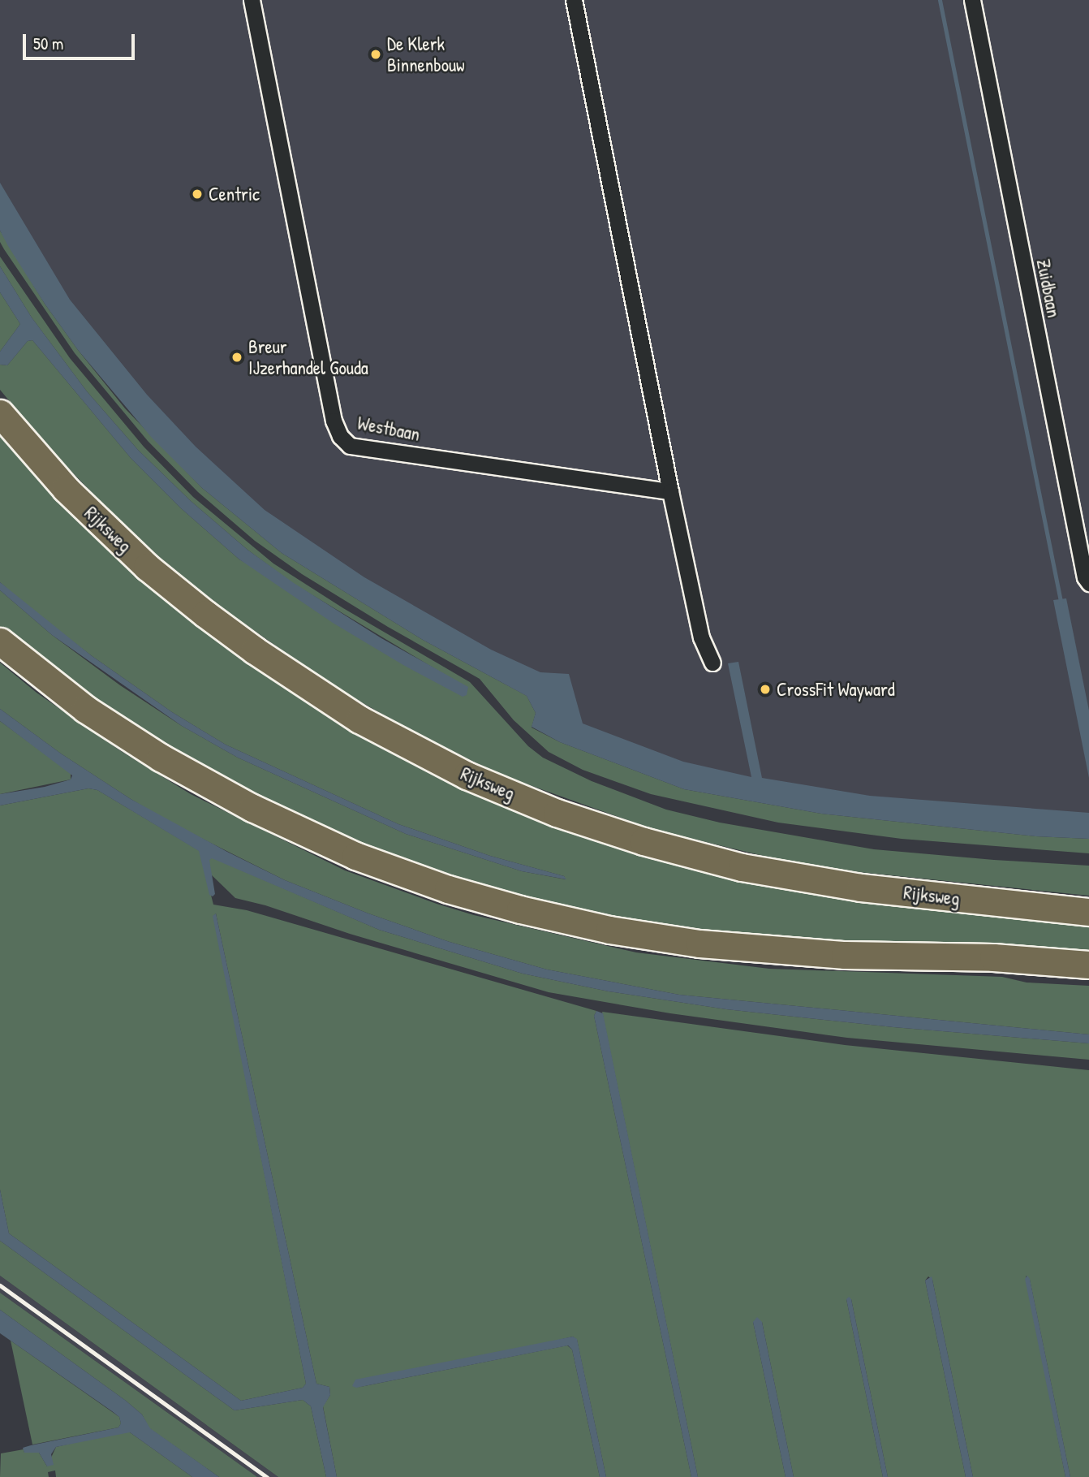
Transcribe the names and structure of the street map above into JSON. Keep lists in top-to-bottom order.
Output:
{
  "streets": {
    "highway": ["Rijksweg"],
    "street": ["Zuidbaan", "Westbaan"]
  },
  "places": [
    "De Klerk Binnenbouw",
    "Centric",
    "Breur IJzerhandel Gouda",
    "CrossFit Wayward"
  ],
  "scale_bar": "50 m"
}
